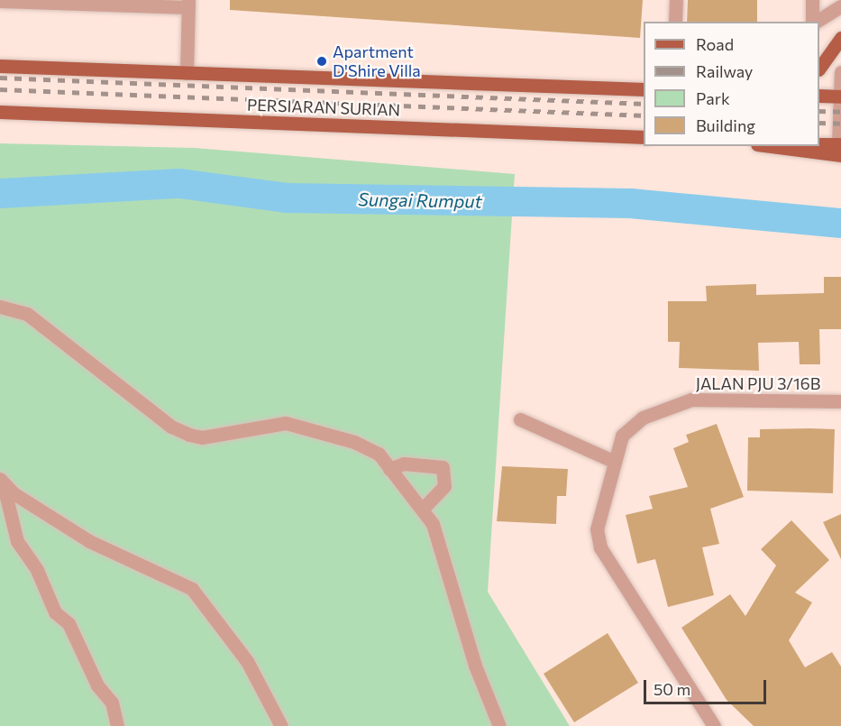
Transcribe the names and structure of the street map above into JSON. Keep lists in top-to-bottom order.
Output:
{
  "streets": {
    "main road": ["PERSIARAN SURIAN"],
    "street": ["JALAN PJU 3/16B"]
  },
  "water": ["Sungai Rumput"],
  "places": ["Apartment D'Shire Villa"],
  "legend": [
    "Road",
    "Railway",
    "Park",
    "Building"
  ],
  "scale_bar": "50 m"
}
